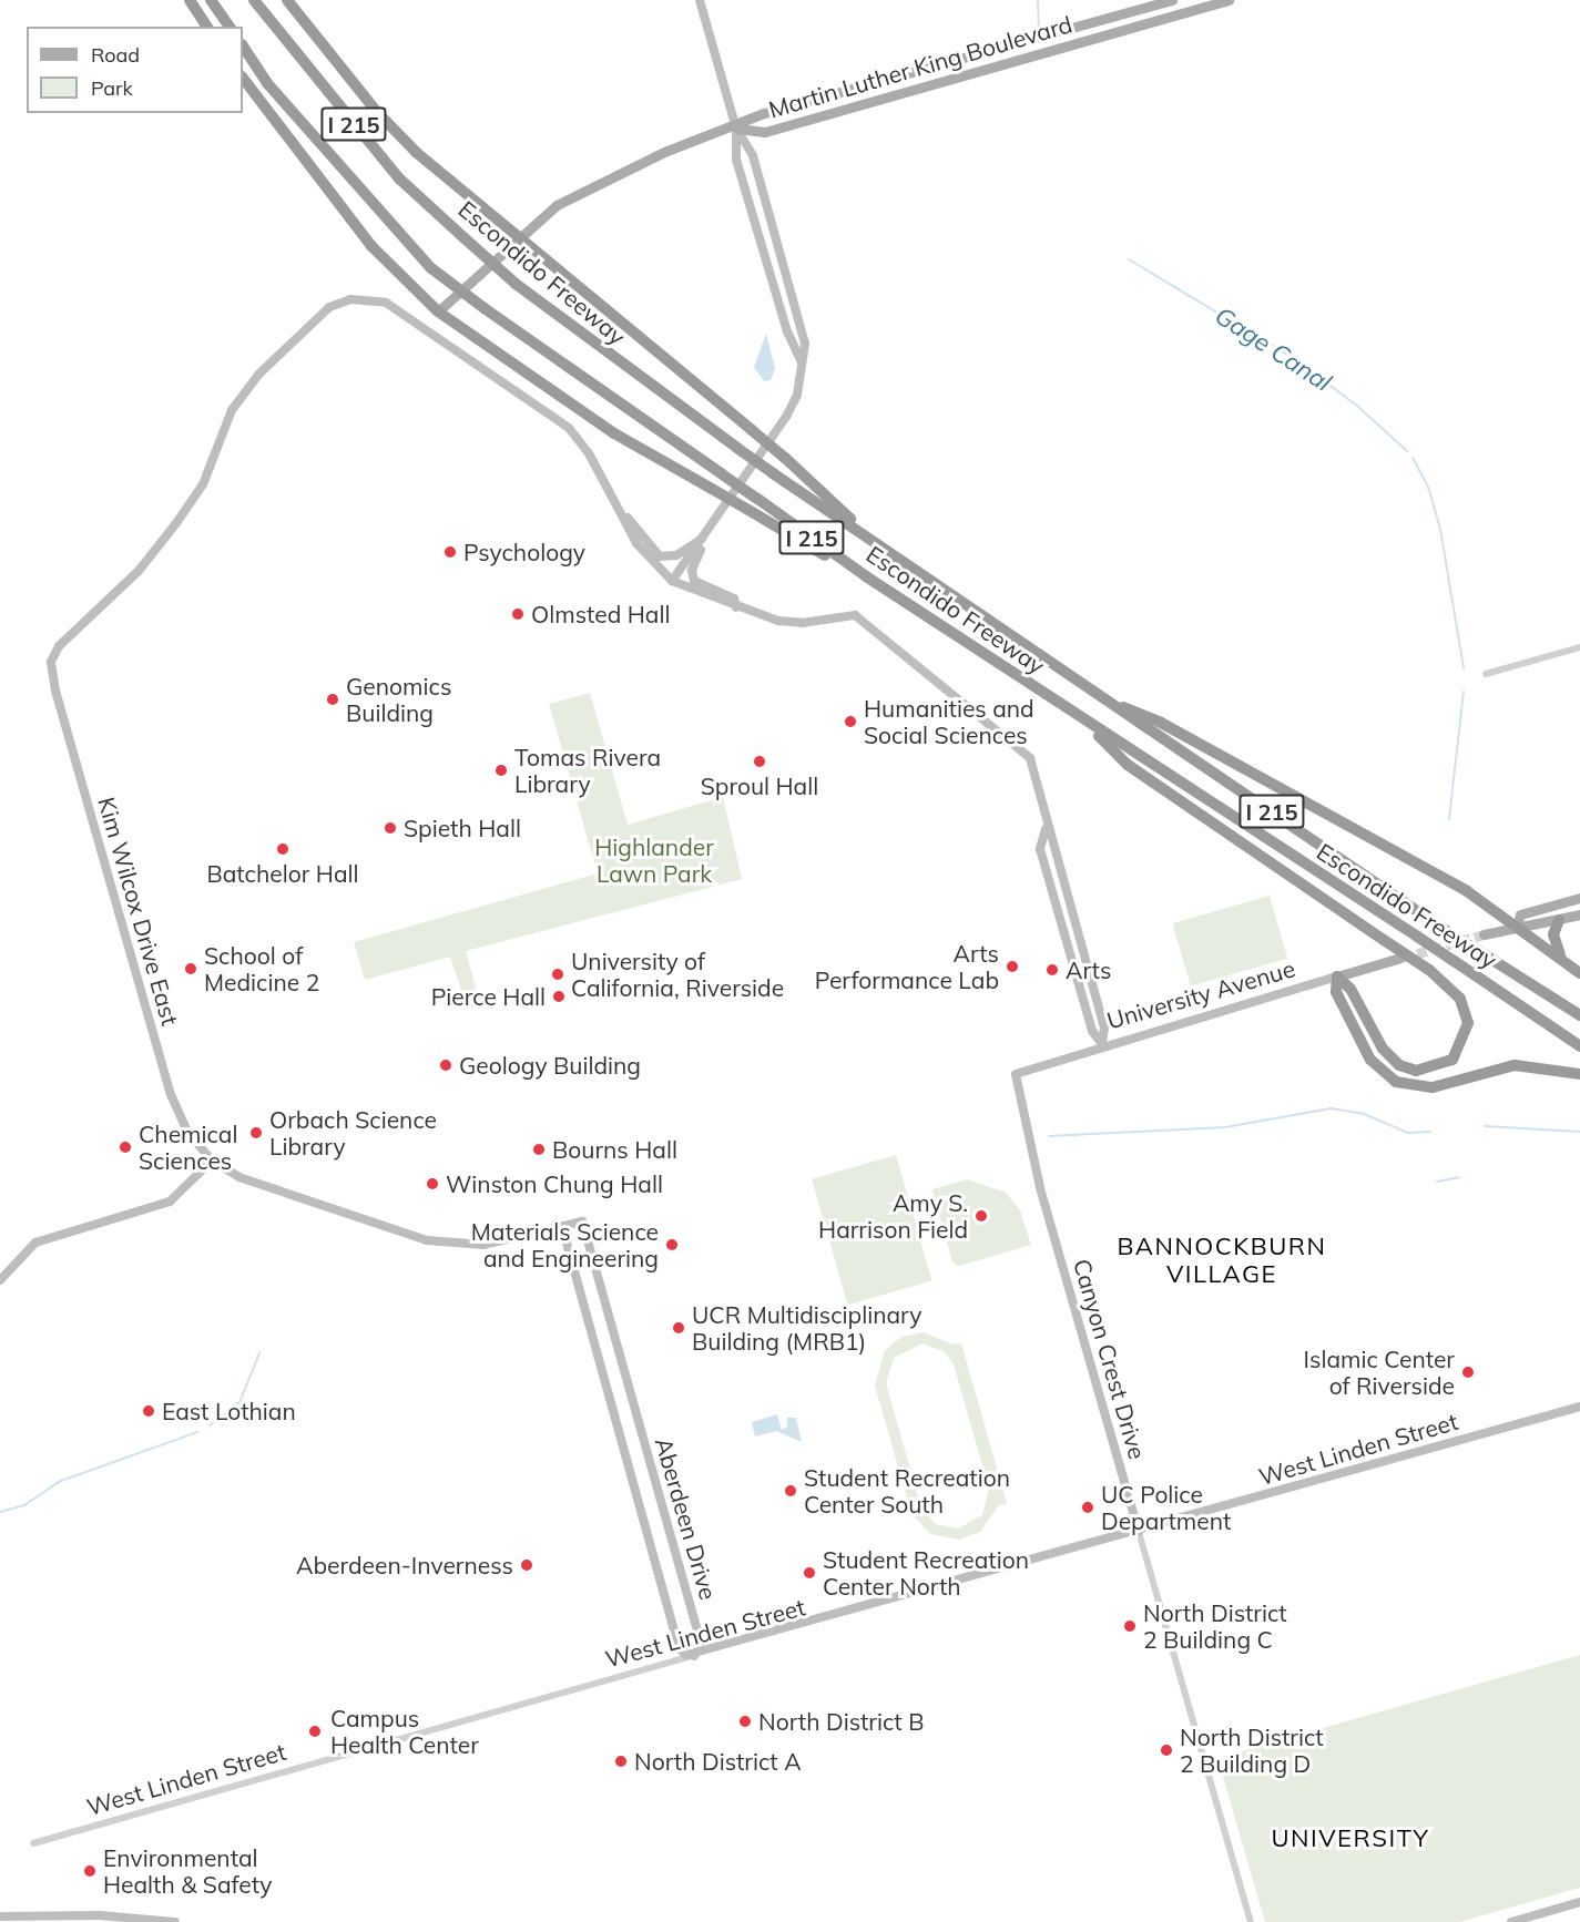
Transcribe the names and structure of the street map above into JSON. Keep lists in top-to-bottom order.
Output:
{
  "streets": {
    "highway": ["I 215", "Escondido Freeway"],
    "main road": ["Martin Luther King Boulevard", "University Avenue"],
    "street": [
      "Kim Wilcox Drive East",
      "Canyon Crest Drive",
      "West Linden Street",
      "Aberdeen Drive"
    ]
  },
  "crossings": [
    ["Kim Wilcox Drive East", "Aberdeen Drive"],
    ["University Avenue", "Canyon Crest Drive"],
    ["Canyon Crest Drive", "West Linden Street"],
    ["West Linden Street", "Aberdeen Drive"]
  ],
  "districts": ["BANNOCKBURN VILLAGE", "UNIVERSITY"],
  "water": ["Gage Canal"],
  "parks": ["Highlander Lawn Park"],
  "places": [
    "Psychology",
    "Olmsted Hall",
    "Genomics Building",
    "Humanities and Social Sciences",
    "Sproul Hall",
    "Tomas Rivera Library",
    "Spieth Hall",
    "Batchelor Hall",
    "Arts Performance Lab",
    "School of Medicine 2",
    "Arts",
    "University of California, Riverside",
    "Pierce Hall",
    "Geology Building",
    "Orbach Science Library",
    "Chemical Sciences",
    "Bourns Hall",
    "Winston Chung Hall",
    "Amy S. Harrison Field",
    "Materials Science and Engineering",
    "UCR Multidisciplinary Building (MRB1)",
    "Islamic Center of Riverside",
    "East Lothian",
    "Student Recreation Center South",
    "UC Police Department",
    "Aberdeen-Inverness",
    "Student Recreation Center North",
    "North District 2 Building C",
    "North District B",
    "Campus Health Center",
    "North District 2 Building D",
    "North District A",
    "Environmental Health & Safety"
  ],
  "legend": ["Road", "Park"]
}
